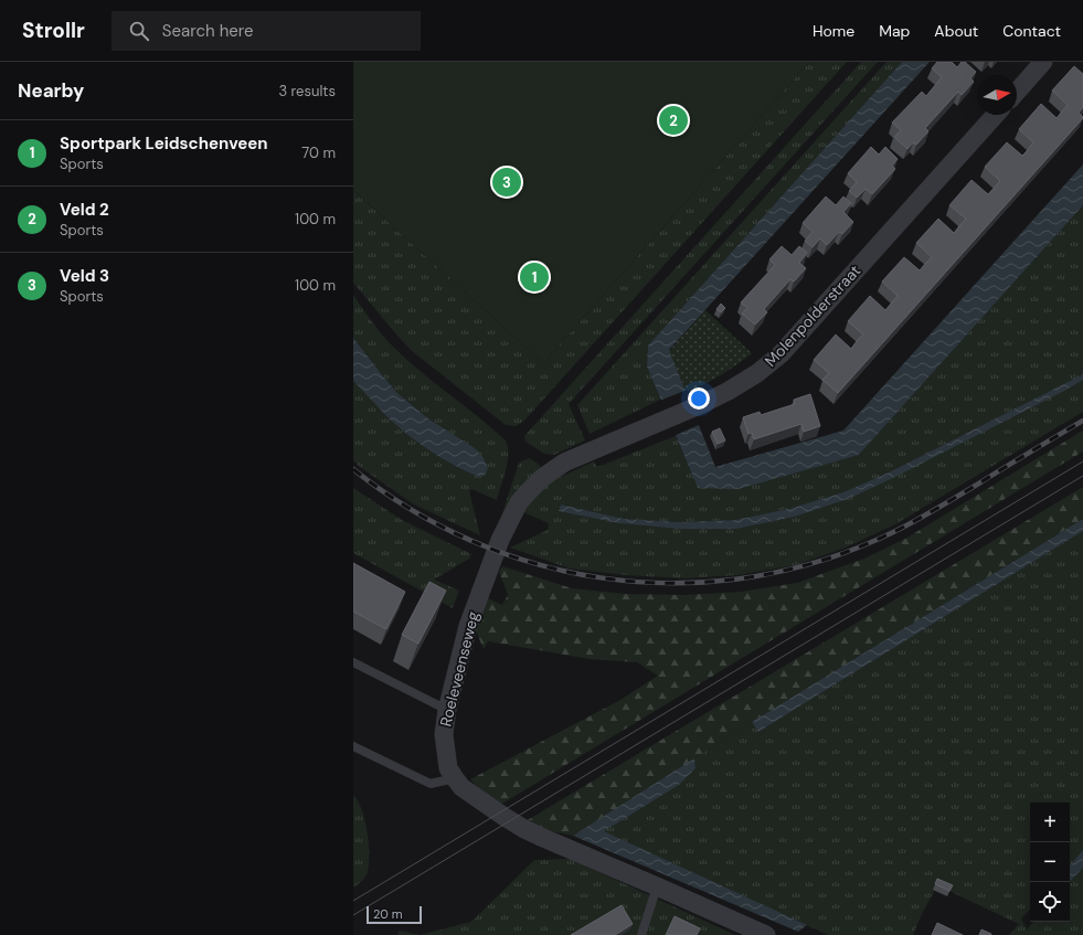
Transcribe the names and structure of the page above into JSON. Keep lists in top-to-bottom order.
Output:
{
  "streets": {
    "street": ["Molenpolderstraat", "Roeleveenseweg"]
  },
  "crossings": [
    ["Molenpolderstraat", "Roeleveenseweg"]
  ],
  "scale_bar": "20 m",
  "north": "right",
  "page": {
    "header": "Strollr",
    "search": "Search here",
    "nav": [
      "Home",
      "Map",
      "About",
      "Contact"
    ],
    "heading": ["Nearby", "3 results"],
    "pins": ["2", "3", "1"],
    "list": [
      {
        "mark": "1",
        "name": "Sportpark Leidschenveen",
        "note": "Sports",
        "value": "70 m"
      },
      {
        "mark": "2",
        "name": "Veld 2",
        "note": "Sports",
        "value": "100 m"
      },
      {
        "mark": "3",
        "name": "Veld 3",
        "note": "Sports",
        "value": "100 m"
      }
    ],
    "map_buttons": ["+", "−"],
    "scale": "20 m"
  }
}
